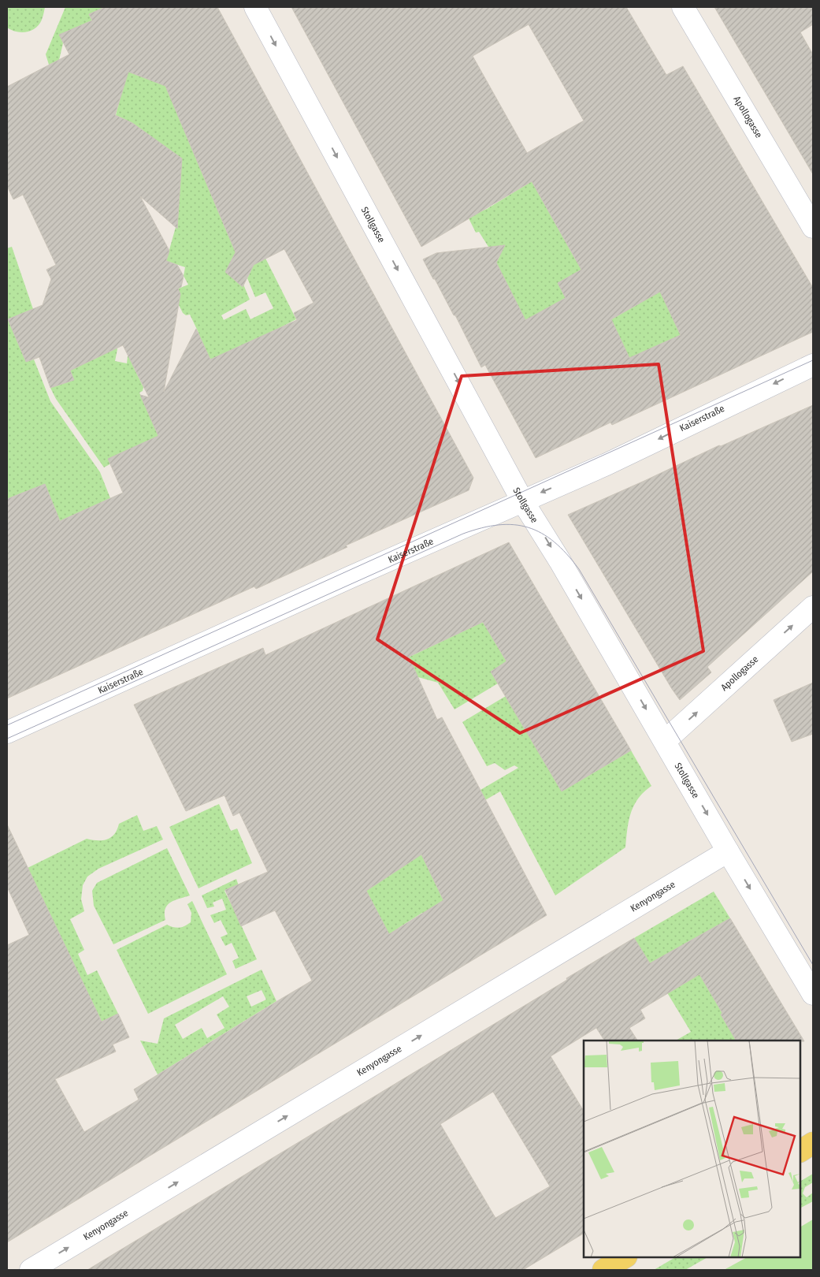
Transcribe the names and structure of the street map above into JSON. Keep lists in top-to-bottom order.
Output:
{
  "streets": {
    "street": [
      "Apollogasse",
      "Stollgasse",
      "Kaiserstraße",
      "Kenyongasse"
    ]
  },
  "crossings": [
    ["Apollogasse", "Stollgasse"],
    ["Stollgasse", "Kaiserstraße"],
    ["Stollgasse", "Kenyongasse"]
  ],
  "one_way": [
    "Apollogasse",
    "Stollgasse",
    "Kaiserstraße",
    "Kenyongasse"
  ]
}
